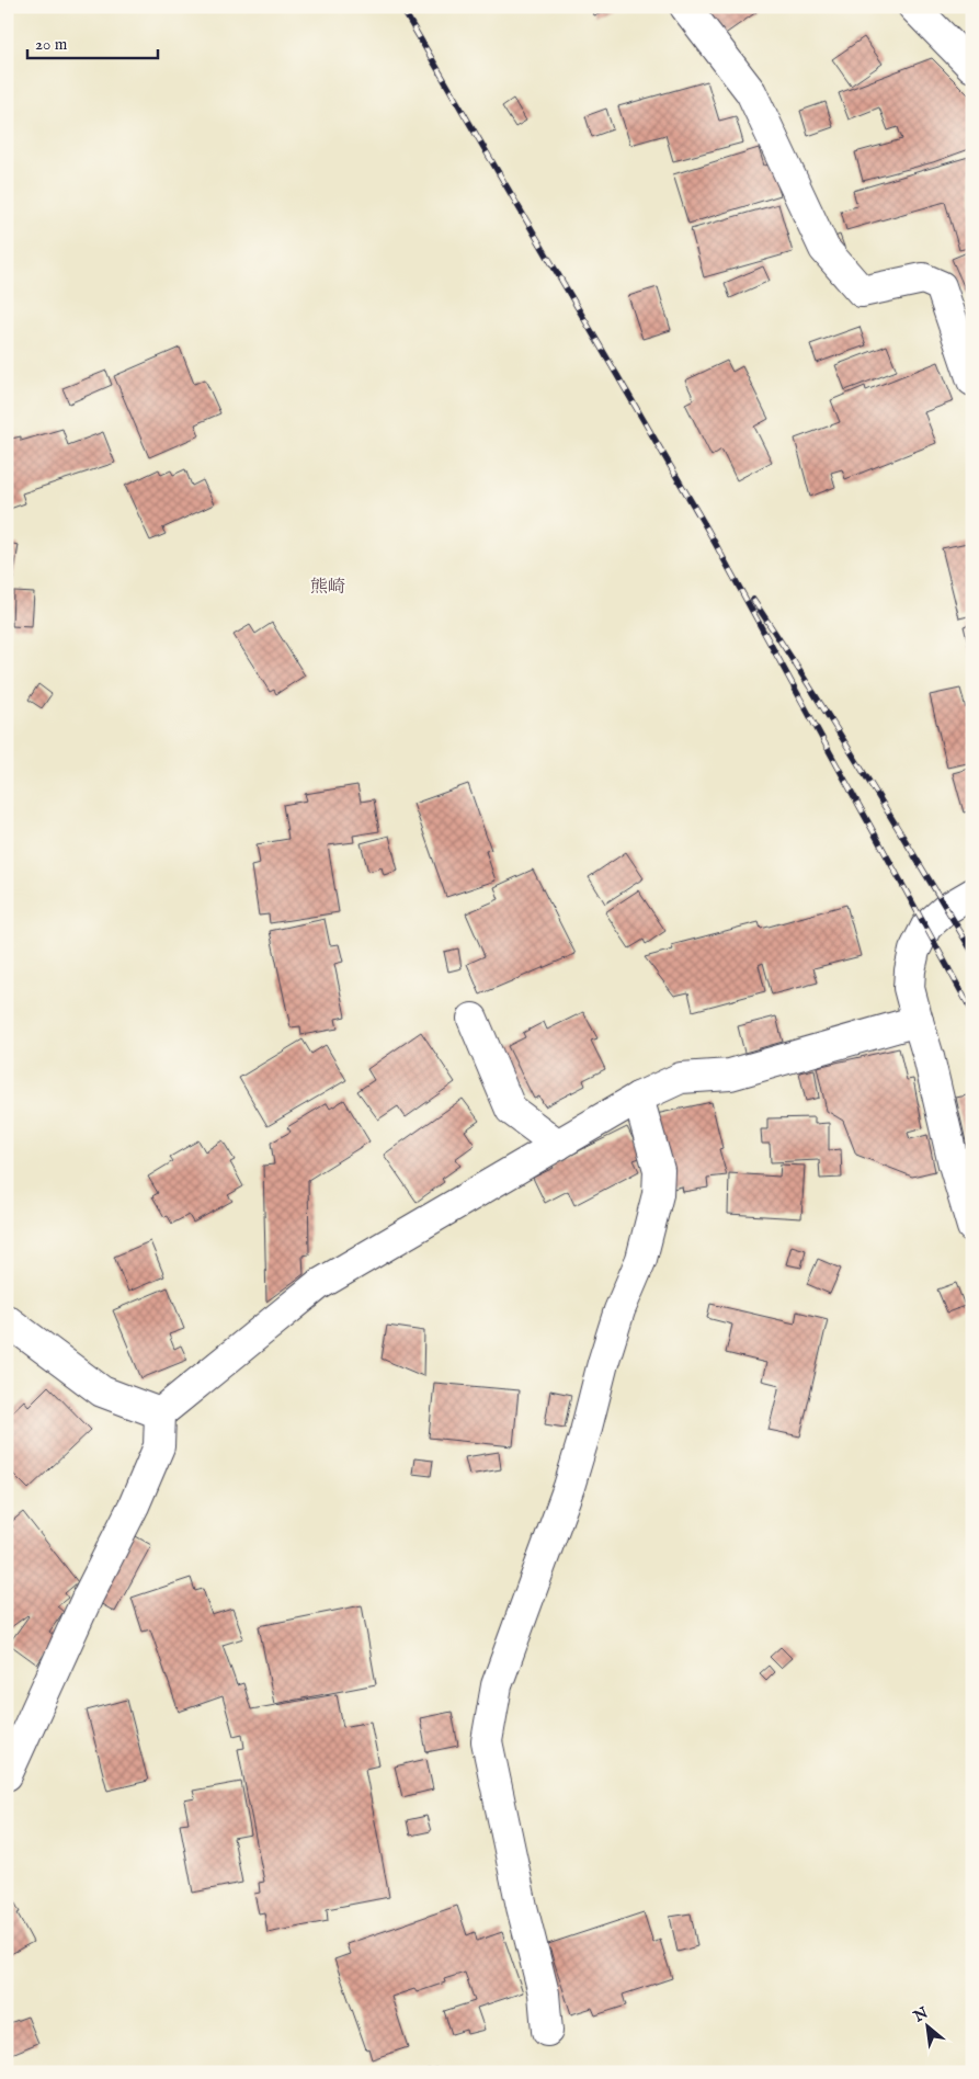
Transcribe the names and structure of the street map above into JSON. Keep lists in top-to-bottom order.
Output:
{
  "districts": ["熊崎"],
  "scale_bar": "20 m",
  "north": "top left"
}
